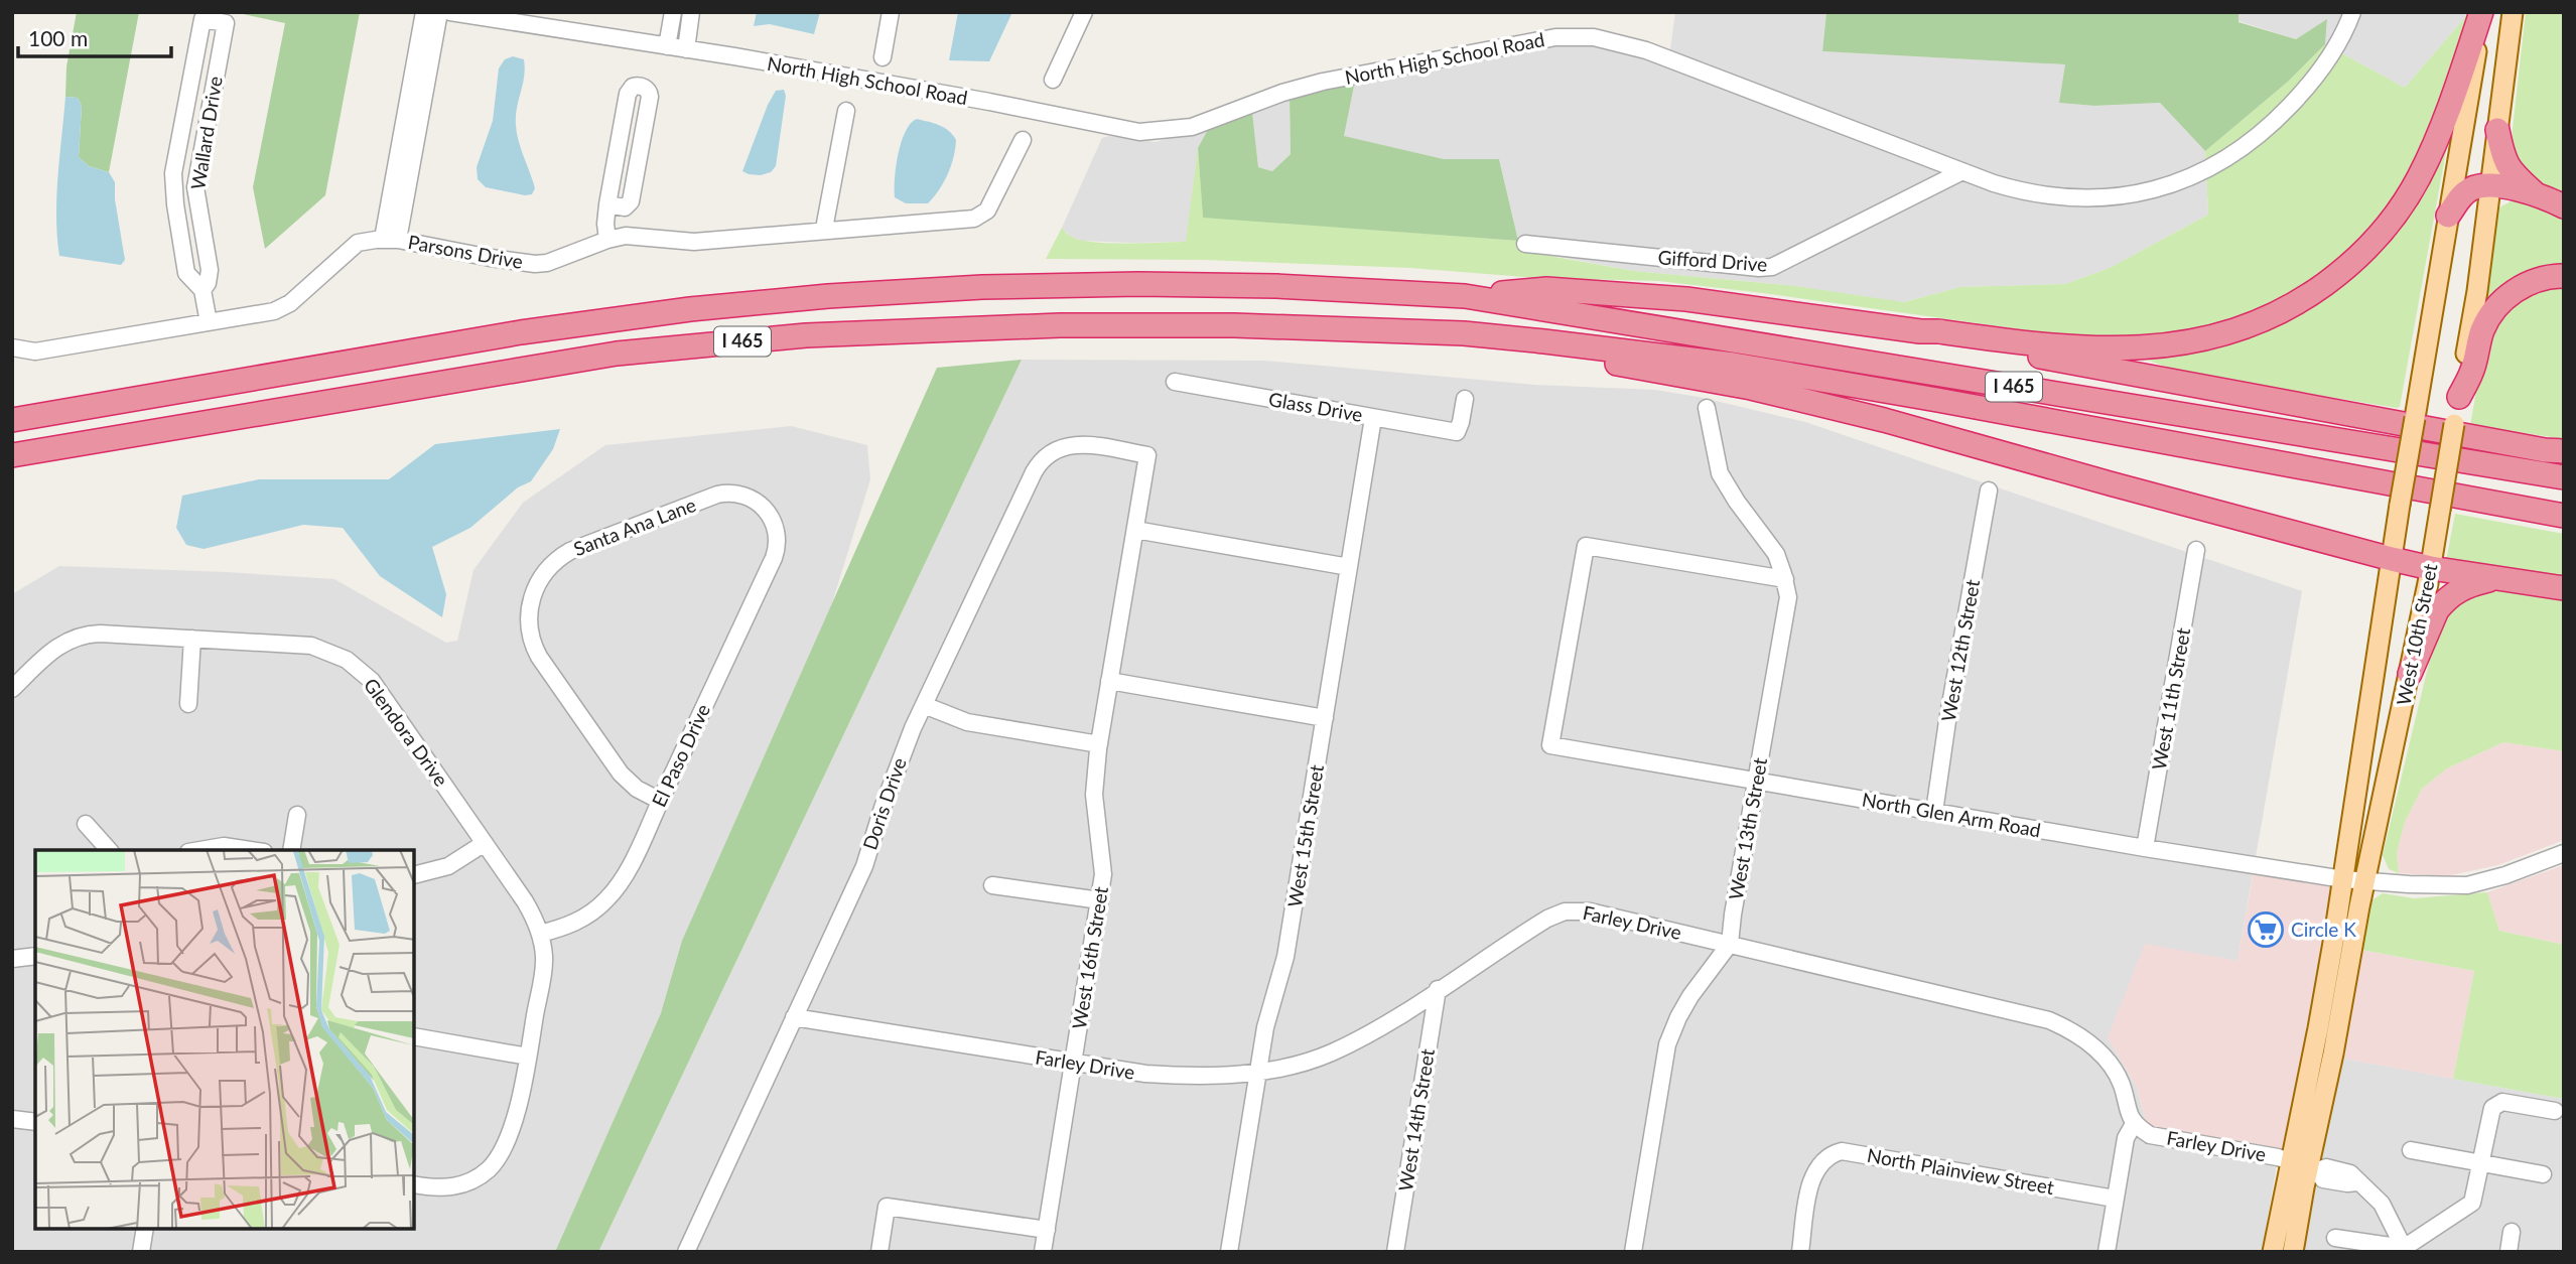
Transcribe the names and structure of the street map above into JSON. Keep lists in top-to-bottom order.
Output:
{
  "streets": {
    "highway": ["I 465"],
    "main road": ["West 10th Street"],
    "street": [
      "North High School Road",
      "Wallard Drive",
      "Parsons Drive",
      "Gifford Drive",
      "Glass Drive",
      "Santa Ana Lane",
      "West 12th Street",
      "West 11th Street",
      "Glendora Drive",
      "El Paso Drive",
      "Doris Drive",
      "North Glen Arm Road",
      "West 13th Street",
      "West 15th Street",
      "Farley Drive",
      "West 16th Street",
      "West 14th Street",
      "North Plainview Street"
    ]
  },
  "crossings": [
    ["North High School Road", "Gifford Drive"],
    ["Wallard Drive", "Parsons Drive"],
    ["Glass Drive", "West 15th Street"],
    ["Santa Ana Lane", "El Paso Drive"],
    ["West 10th Street", "North Glen Arm Road"],
    ["West 10th Street", "Farley Drive"],
    ["West 12th Street", "North Glen Arm Road"],
    ["West 11th Street", "North Glen Arm Road"],
    ["Glendora Drive", "El Paso Drive"],
    ["Doris Drive", "Farley Drive"],
    ["Doris Drive", "West 16th Street"],
    ["North Glen Arm Road", "West 13th Street"],
    ["West 13th Street", "Farley Drive"],
    ["West 15th Street", "Farley Drive"],
    ["Farley Drive", "West 16th Street"],
    ["Farley Drive", "West 14th Street"]
  ],
  "places": {
    "supermarket": ["Circle K"]
  },
  "scale_bar": "100 m"
}
